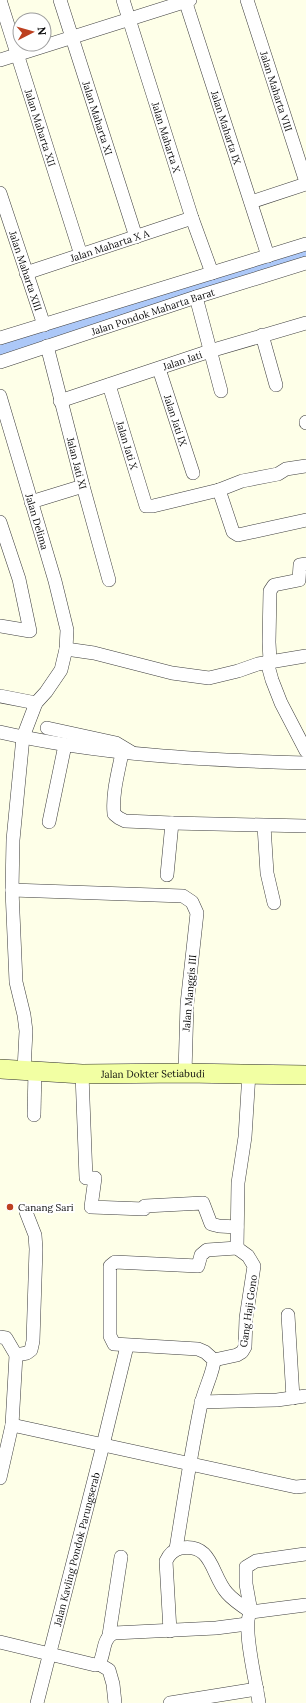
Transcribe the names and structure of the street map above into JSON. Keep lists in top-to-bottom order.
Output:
{
  "streets": {
    "street": [
      "Jalan Maharta VIII",
      "Jalan Maharta XI",
      "Jalan Maharta XII",
      "Jalan Maharta IX",
      "Jalan Maharta X",
      "Jalan Maharta X A",
      "Jalan Maharta XIII",
      "Jalan Pondok Maharta Barat",
      "Jalan Jati",
      "Jalan Jati IX",
      "Jalan Jati X",
      "Jalan Jati XI",
      "Jalan Delima",
      "Jalan Manggis III",
      "Jalan Dokter Setiabudi",
      "Gang Haji Gono",
      "Jalan Kavling Pondok Parungserab"
    ]
  },
  "crossings": [
    ["Jalan Maharta XI", "Jalan Maharta X A"],
    ["Jalan Maharta XII", "Jalan Maharta X A"],
    ["Jalan Maharta IX", "Jalan Pondok Maharta Barat"],
    ["Jalan Maharta X", "Jalan Maharta X A"],
    ["Jalan Maharta X", "Jalan Pondok Maharta Barat"],
    ["Jalan Maharta X A", "Jalan Maharta XIII"],
    ["Jalan Maharta XIII", "Jalan Pondok Maharta Barat"],
    ["Jalan Pondok Maharta Barat", "Jalan Jati XI"],
    ["Jalan Jati", "Jalan Jati IX"],
    ["Jalan Jati", "Jalan Jati X"],
    ["Jalan Jati", "Jalan Jati XI"],
    ["Jalan Delima", "Jalan Manggis III"],
    ["Jalan Delima", "Jalan Dokter Setiabudi"],
    ["Jalan Manggis III", "Jalan Dokter Setiabudi"]
  ],
  "places": ["Canang Sari"],
  "north": "right"
}
